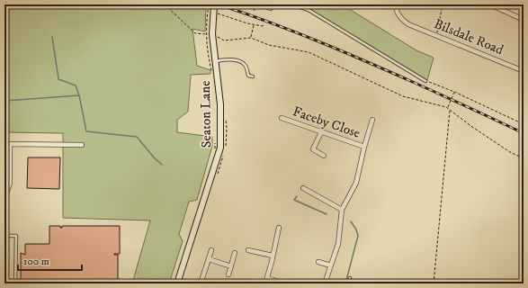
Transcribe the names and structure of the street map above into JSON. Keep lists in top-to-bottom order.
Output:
{
  "streets": {
    "main road": ["Seaton Lane"],
    "street": ["Bilsdale Road", "Faceby Close"]
  },
  "scale_bar": "100 m"
}
